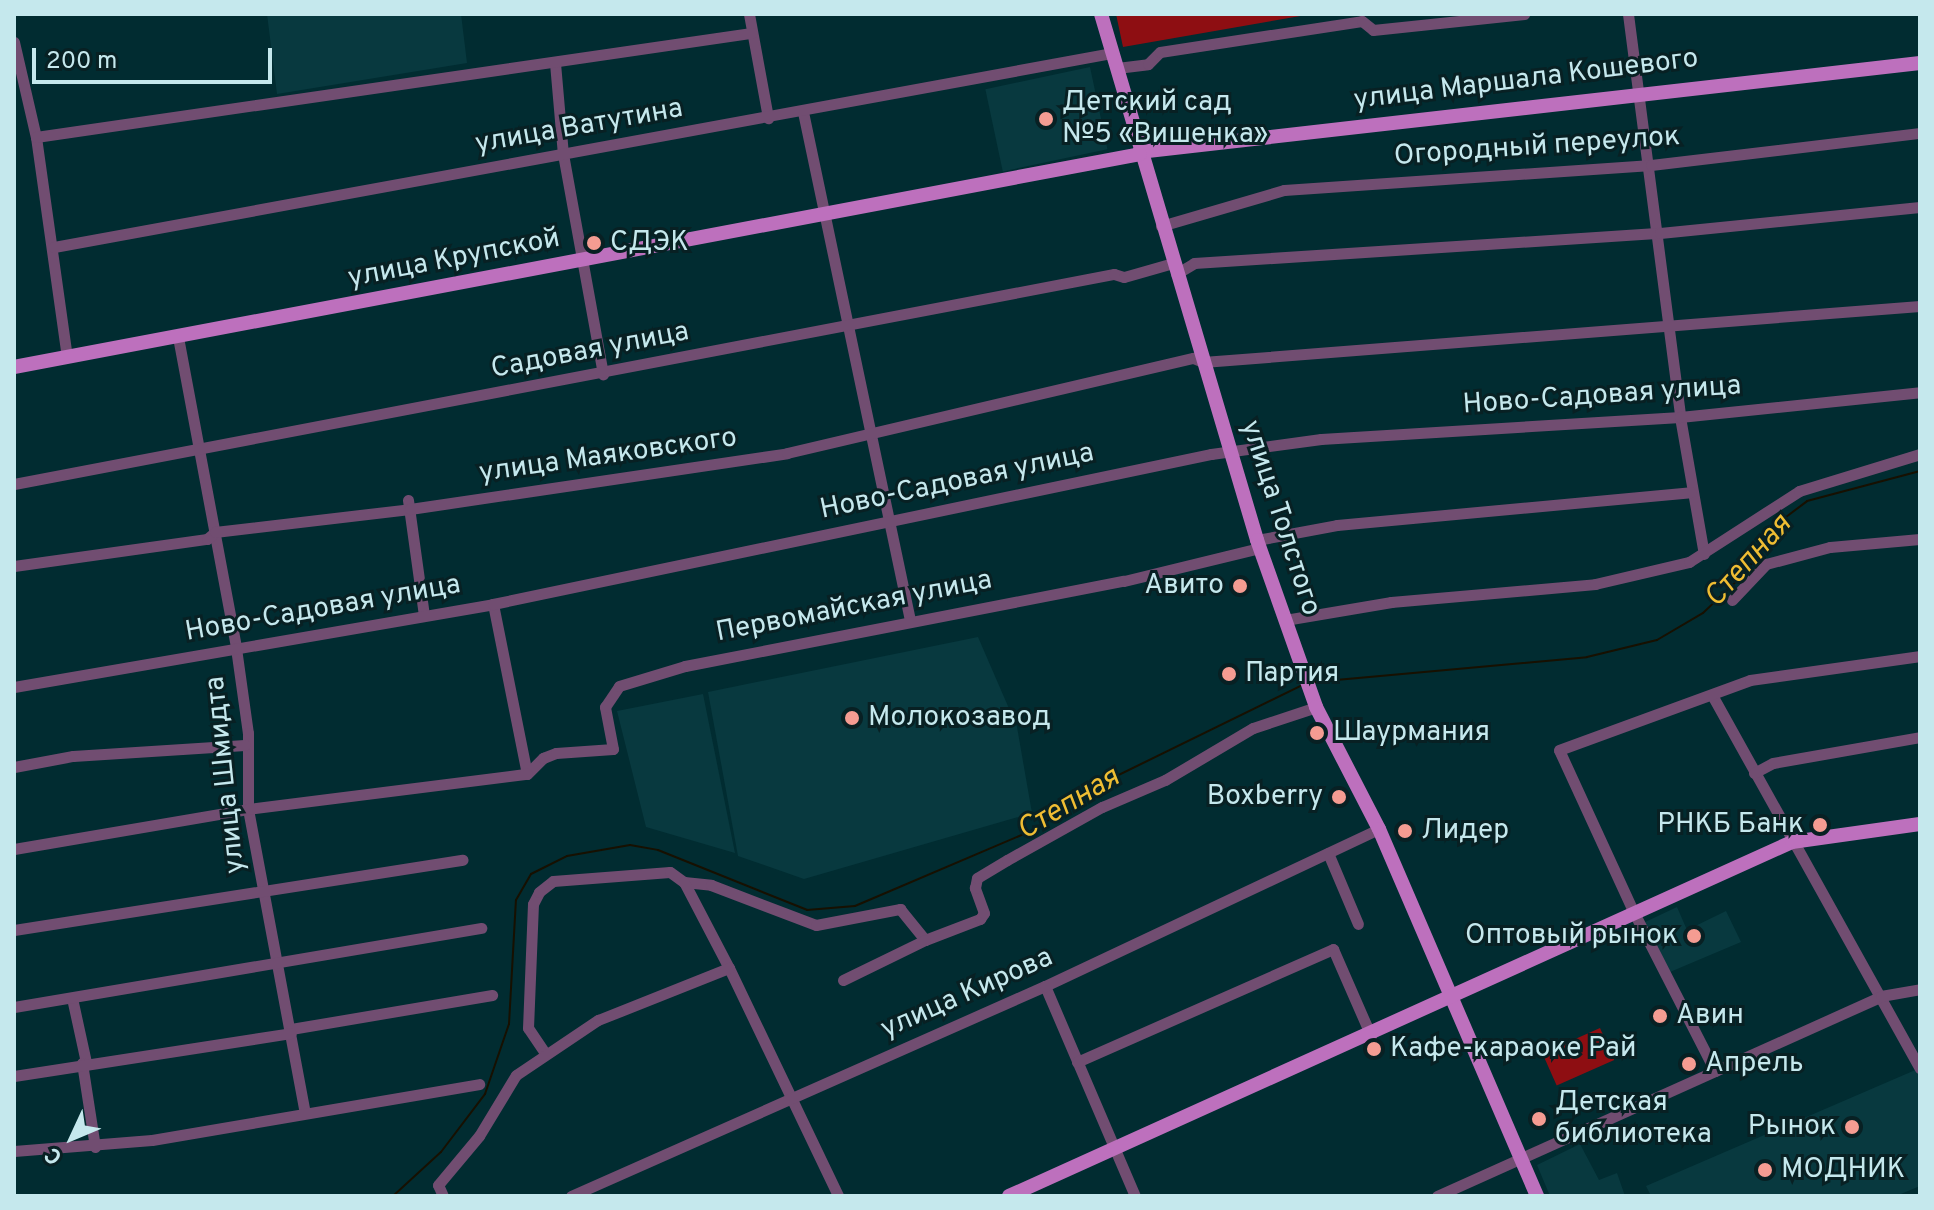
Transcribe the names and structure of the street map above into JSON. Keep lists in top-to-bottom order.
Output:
{
  "streets": {
    "main road": ["улица Маршала Кошевого", "улица Крупской", "улица Толстого"],
    "street": [
      "улица Ватутина",
      "Огородный переулок",
      "Садовая улица",
      "Ново-Садовая улица",
      "улица Маяковского",
      "Первомайская улица",
      "улица Шмидта",
      "улица Кирова"
    ]
  },
  "crossings": [
    ["улица Маршала Кошевого", "улица Крупской"],
    ["улица Маршала Кошевого", "улица Толстого"],
    ["улица Ватутина", "улица Толстого"],
    ["Огородный переулок", "улица Толстого"],
    ["улица Крупской", "улица Толстого"],
    ["улица Крупской", "улица Шмидта"],
    ["Садовая улица", "улица Толстого"],
    ["Садовая улица", "улица Шмидта"],
    ["Ново-Садовая улица", "улица Толстого"],
    ["Ново-Садовая улица", "улица Шмидта"],
    ["улица Маяковского", "улица Толстого"],
    ["улица Маяковского", "улица Шмидта"],
    ["улица Толстого", "Первомайская улица"],
    ["улица Толстого", "улица Кирова"]
  ],
  "water": ["Степная"],
  "places": [
    "Детский сад №5 «Вишенка»",
    "СДЭК",
    "Авито",
    "Партия",
    "Молокозавод",
    "Шаурмания",
    "Boxberry",
    "РНКБ Банк",
    "Лидер",
    "Оптовый рынок",
    "Авин",
    "Кафе-караоке Рай",
    "Апрель",
    "Детская библиотека",
    "Рынок",
    "МОДНИК"
  ],
  "scale_bar": "200 m",
  "north": "bottom left"
}
